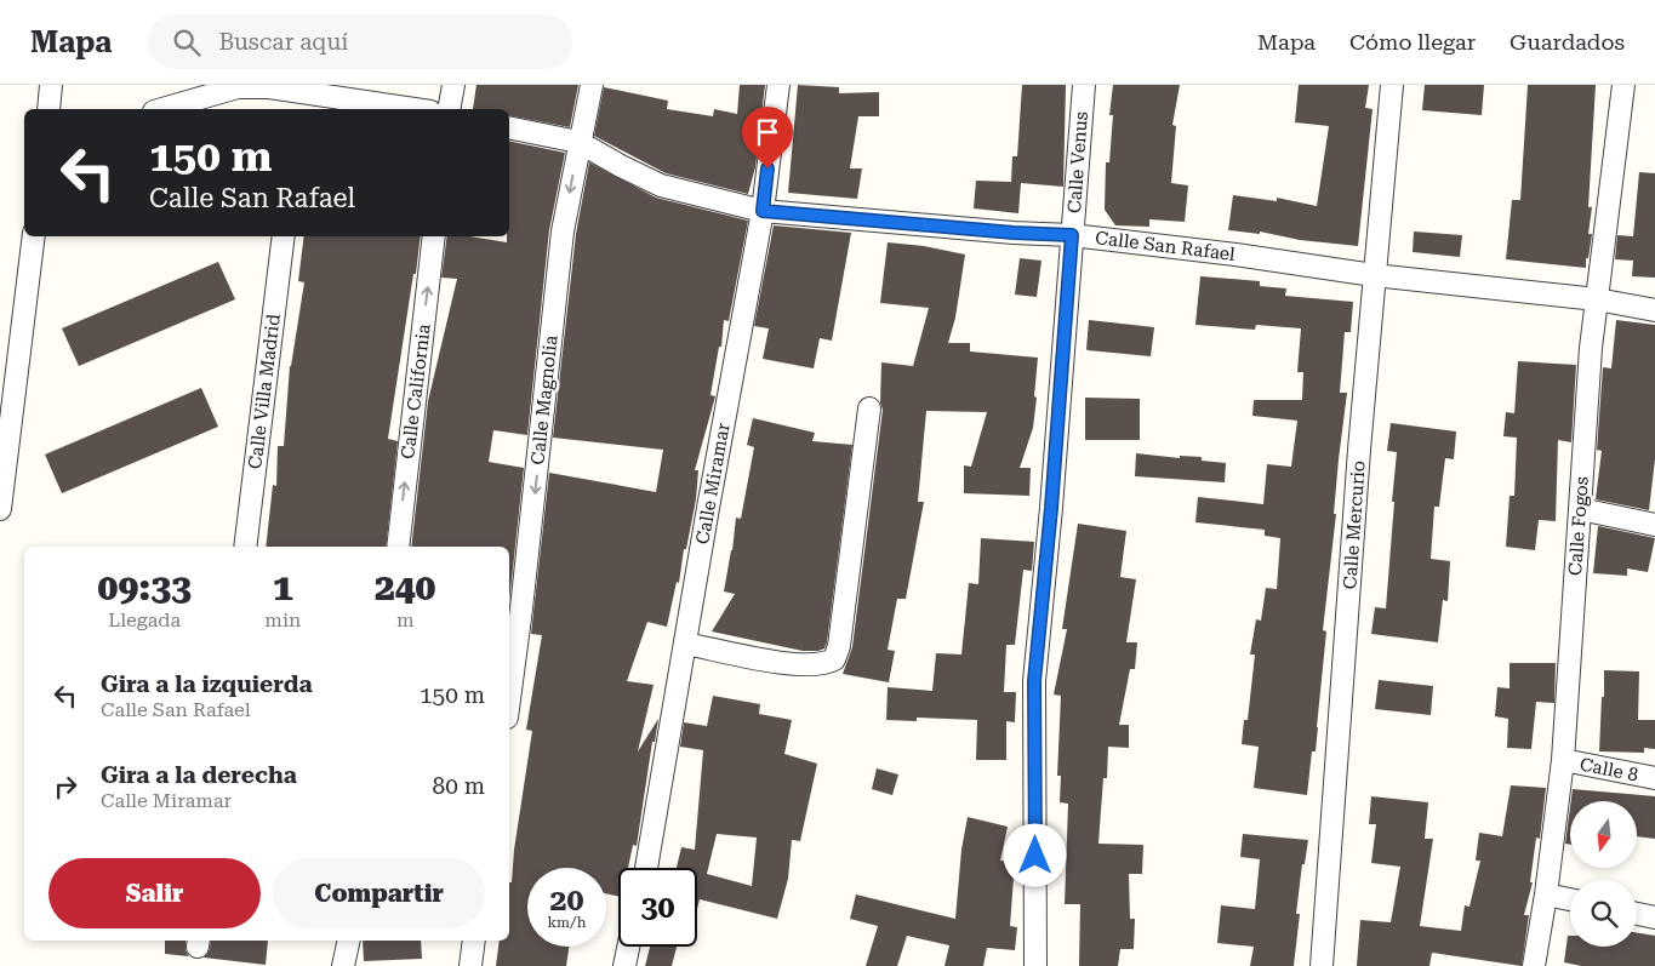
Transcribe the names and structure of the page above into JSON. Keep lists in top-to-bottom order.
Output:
{
  "streets": {
    "street": [
      "Calle Venus",
      "Calle San Rafael",
      "Calle Villa Madrid",
      "Calle California",
      "Calle Magnolia",
      "Calle Miramar",
      "Calle Mercurio",
      "Calle Fogos",
      "Calle 8"
    ]
  },
  "crossings": [
    ["Calle Venus", "Calle San Rafael"],
    ["Calle San Rafael", "Calle Magnolia"],
    ["Calle San Rafael", "Calle Miramar"],
    ["Calle San Rafael", "Calle Mercurio"],
    ["Calle San Rafael", "Calle Fogos"],
    ["Calle Fogos", "Calle 8"]
  ],
  "one_way": ["Calle California", "Calle Magnolia"],
  "north": "bottom",
  "page": {
    "header": "Mapa",
    "search": "Buscar aquí",
    "nav": ["Mapa", "Cómo llegar", "Guardados"],
    "turn": ["150 m", "Calle San Rafael"],
    "eta": [
      "09:33",
      "Llegada",
      "1",
      "min",
      "240",
      "m"
    ],
    "list": [
      {
        "name": "Gira a la izquierda",
        "note": "Calle San Rafael",
        "value": "150 m"
      },
      {
        "name": "Gira a la derecha",
        "note": "Calle Miramar",
        "value": "80 m"
      }
    ],
    "buttons": ["Salir", "Compartir"],
    "speed": "20 km/h",
    "limit": "30"
  }
}
